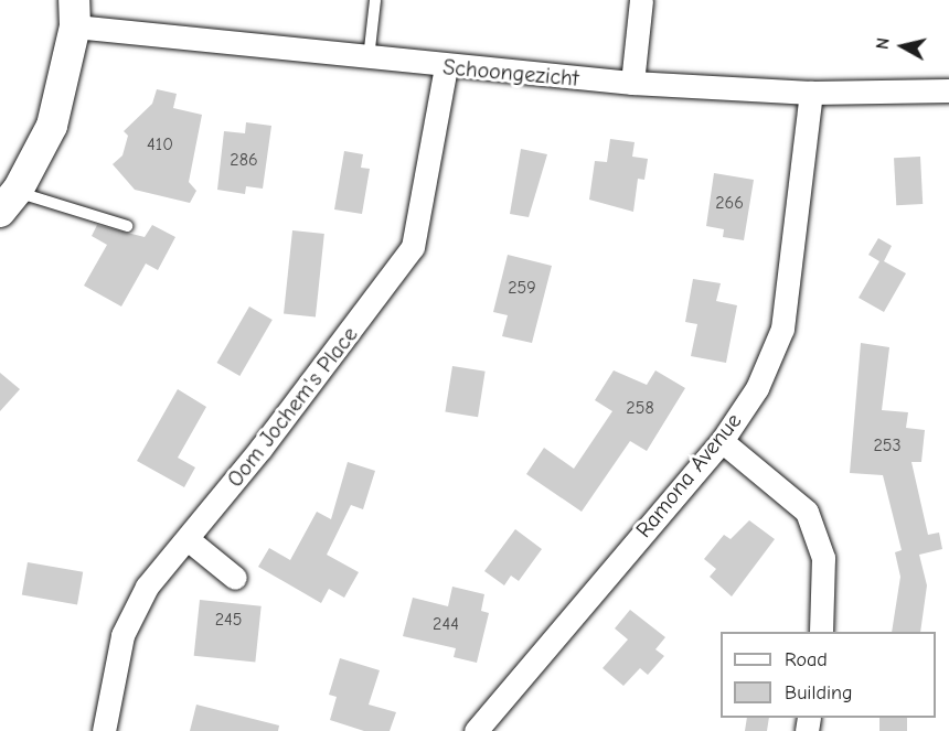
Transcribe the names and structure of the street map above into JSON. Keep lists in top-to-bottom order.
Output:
{
  "streets": {
    "street": ["Schoongezicht", "Oom Jochem's Place", "Ramona Avenue"]
  },
  "crossings": [
    ["Schoongezicht", "Oom Jochem's Place"],
    ["Schoongezicht", "Ramona Avenue"]
  ],
  "house_numbers": [
    "410",
    "286",
    "266",
    "259",
    "258",
    "253",
    "245",
    "244"
  ],
  "legend": ["Road", "Building"],
  "north": "left"
}
